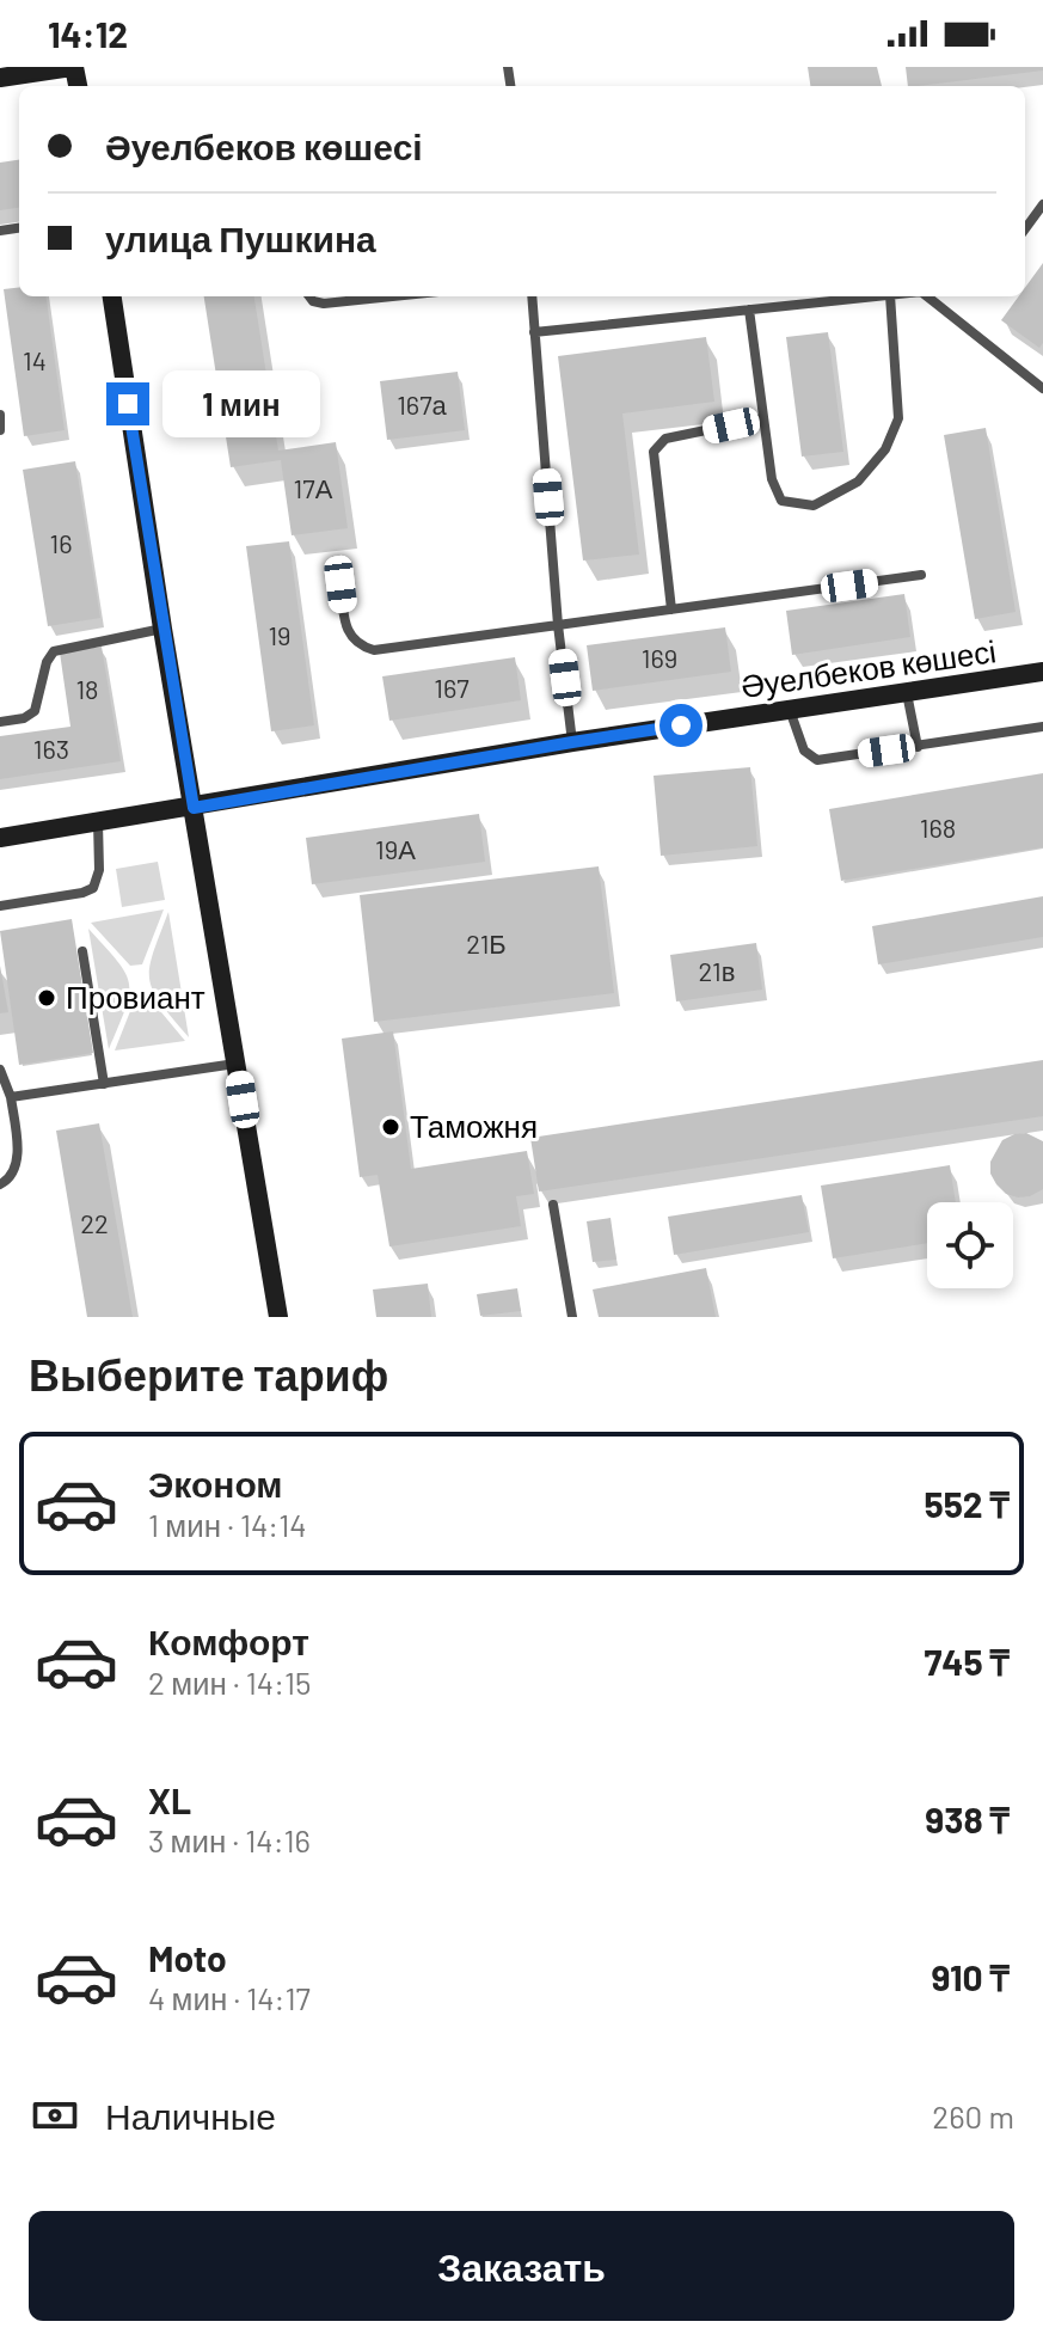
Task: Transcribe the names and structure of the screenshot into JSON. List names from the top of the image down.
{
  "streets": {
    "street": ["Әуелбеков көшесі"]
  },
  "places": ["Провиант", "Таможня"],
  "house_numbers": [
    "14",
    "167а",
    "17А",
    "16",
    "19",
    "169",
    "167",
    "18",
    "163",
    "168",
    "19А",
    "21Б",
    "21в",
    "22"
  ],
  "page": {
    "status": "14:12",
    "banner": ["Әуелбеков көшесі", "улица Пушкина"],
    "bubble": "1 мин",
    "heading": "Выберите тариф",
    "list": [
      {
        "name": "Эконом",
        "note": "1 мин · 14:14",
        "value": "552 ₸"
      },
      {
        "name": "Комфорт",
        "note": "2 мин · 14:15",
        "value": "745 ₸"
      },
      {
        "name": "XL",
        "note": "3 мин · 14:16",
        "value": "938 ₸"
      },
      {
        "name": "Moto",
        "note": "4 мин · 14:17",
        "value": "910 ₸"
      }
    ],
    "pay": ["Наличные", "260 m"],
    "buttons": "Заказать"
  }
}
